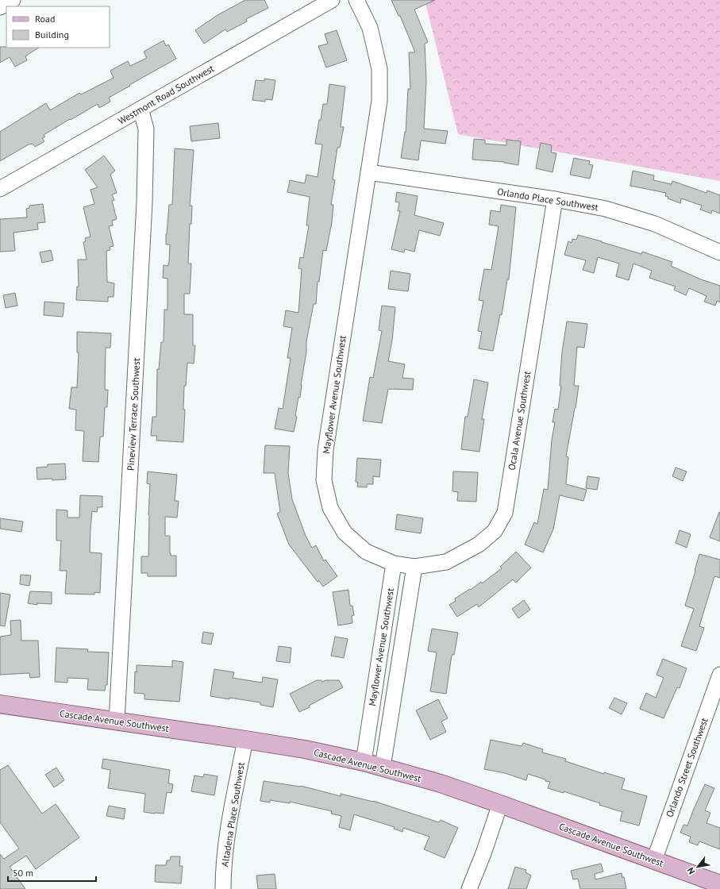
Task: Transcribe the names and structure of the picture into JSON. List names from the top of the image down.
{
  "streets": {
    "main road": ["Cascade Avenue Southwest"],
    "street": [
      "Westmont Road Southwest",
      "Orlando Place Southwest",
      "Mayflower Avenue Southwest",
      "Pineview Terrace Southwest",
      "Ocala Avenue Southwest",
      "Orlando Street Southwest",
      "Altadena Place Southwest"
    ]
  },
  "crossings": [
    ["Westmont Road Southwest", "Pineview Terrace Southwest"],
    ["Orlando Place Southwest", "Mayflower Avenue Southwest"],
    ["Orlando Place Southwest", "Ocala Avenue Southwest"],
    ["Mayflower Avenue Southwest", "Ocala Avenue Southwest"],
    ["Mayflower Avenue Southwest", "Cascade Avenue Southwest"],
    ["Pineview Terrace Southwest", "Cascade Avenue Southwest"],
    ["Cascade Avenue Southwest", "Orlando Street Southwest"],
    ["Cascade Avenue Southwest", "Altadena Place Southwest"]
  ],
  "legend": ["Road", "Building"],
  "scale_bar": "50 m",
  "north": "bottom left"
}
